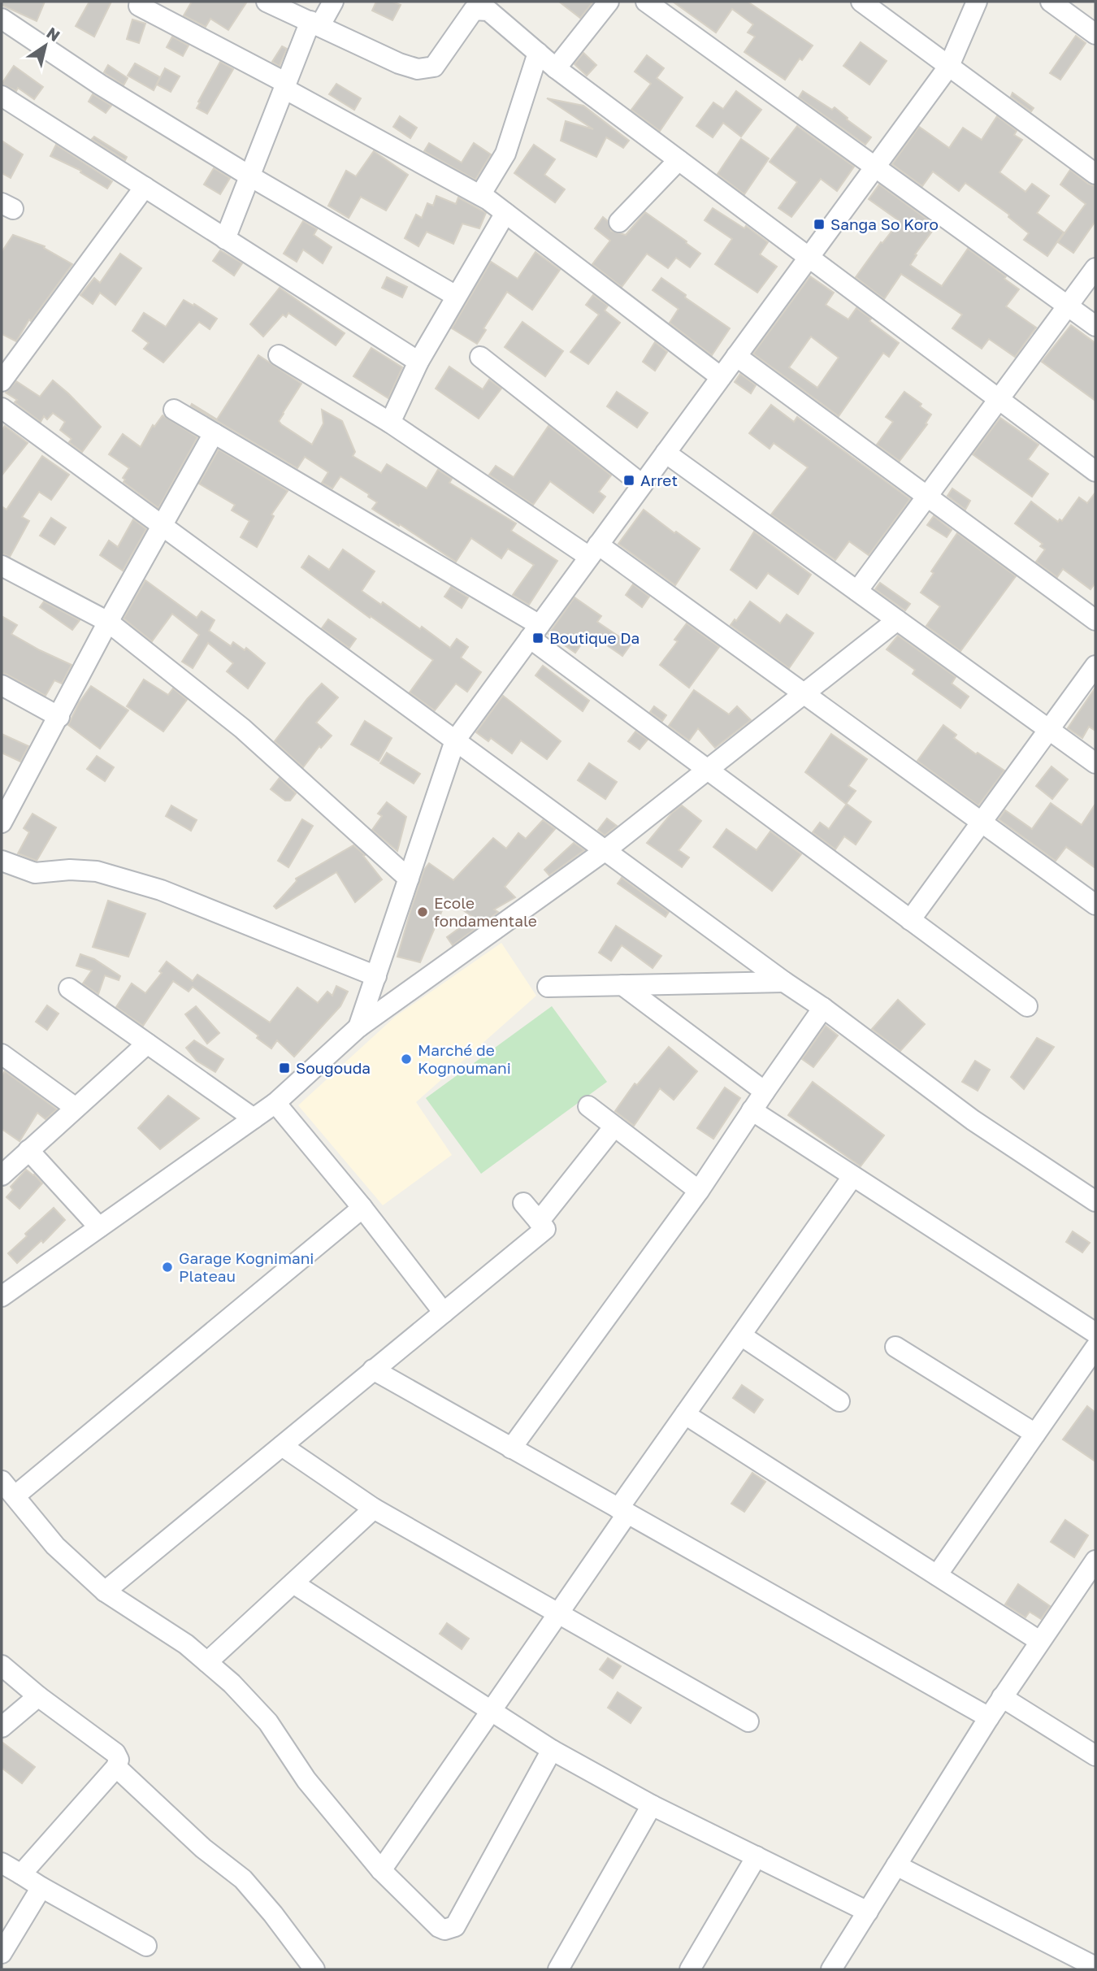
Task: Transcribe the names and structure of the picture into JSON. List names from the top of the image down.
{
  "places": {
    "transit": [
      "Sanga So Koro",
      "Arret",
      "Boutique Da",
      "Sougouda"
    ],
    "other": ["Ecole fondamentale", "Marché de Kognoumani", "Garage Kognimani Plateau"]
  },
  "north": "top right"
}
